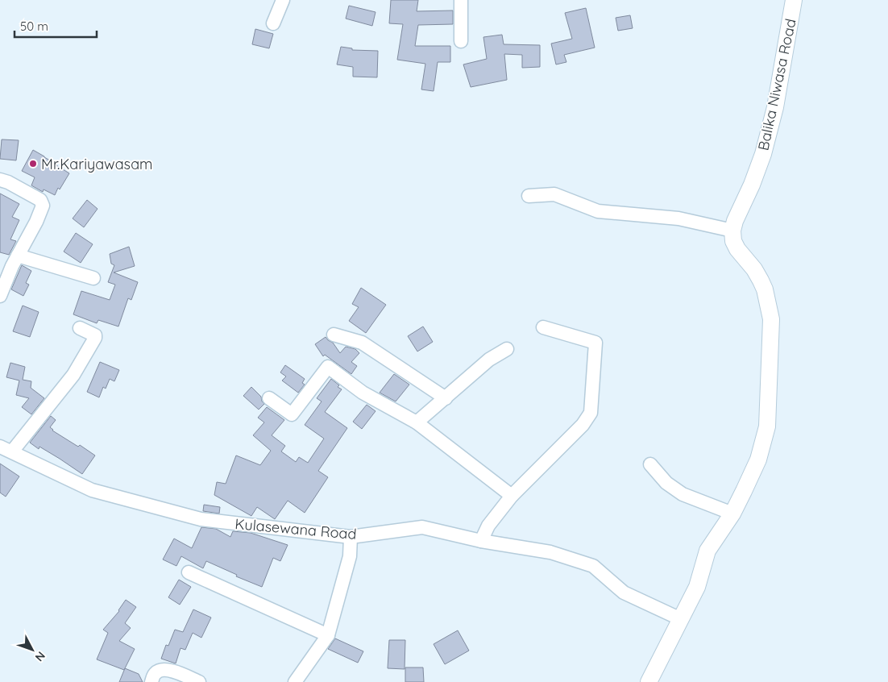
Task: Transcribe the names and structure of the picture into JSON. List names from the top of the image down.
{
  "streets": {
    "street": ["Balika Niwasa Road", "Kulasewana Road"]
  },
  "places": ["Mr.Kariyawasam"],
  "scale_bar": "50 m",
  "north": "bottom right"
}
